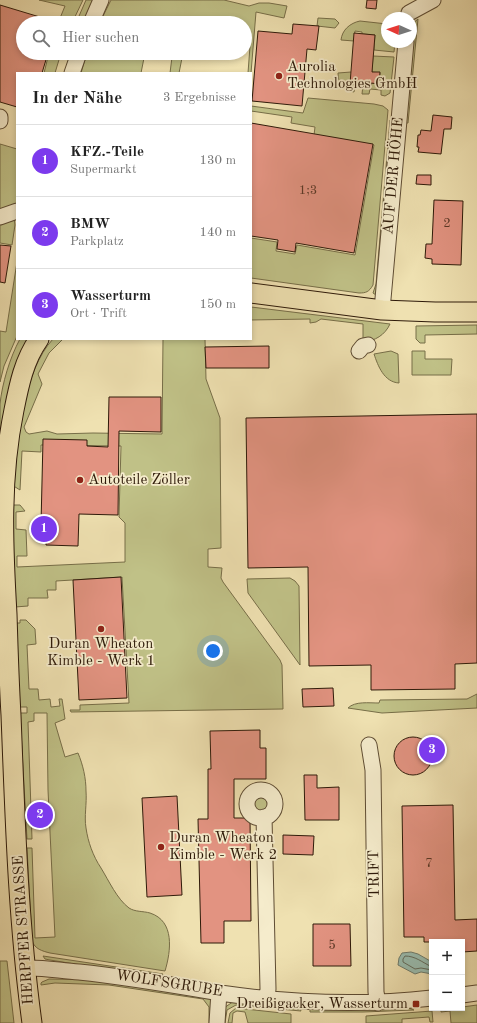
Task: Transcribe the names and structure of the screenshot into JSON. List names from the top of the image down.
{
  "streets": {
    "main road": ["HERPFER STRASSE"],
    "street": ["AUF DER HÖHE", "TRIFT", "WOLFSGRUBE"]
  },
  "crossings": [
    ["TRIFT", "WOLFSGRUBE"],
    ["HERPFER STRASSE", "WOLFSGRUBE"]
  ],
  "places": {
    "other": [
      "Aurolia Technologies GmbH",
      "Autoteile Zöller",
      "Duran Wheaton Kimble - Werk 1",
      "Duran Wheaton Kimble - Werk 2"
    ],
    "transit": ["Dreißigacker, Wasserturm"]
  },
  "house_numbers": [
    "1;3",
    "2",
    "7",
    "5"
  ],
  "north": "left",
  "page": {
    "search": "Hier suchen",
    "heading": ["In der Nähe", "3 Ergebnisse"],
    "list": [
      {
        "mark": "1",
        "name": "KFZ.-Teile",
        "note": "Supermarkt",
        "value": "130 m"
      },
      {
        "mark": "2",
        "name": "BMW",
        "note": "Parkplatz",
        "value": "140 m"
      },
      {
        "mark": "3",
        "name": "Wasserturm",
        "note": "Ort · Trift",
        "value": "150 m"
      }
    ],
    "pins": ["1", "3", "2"],
    "map_buttons": ["+", "−"]
  }
}
